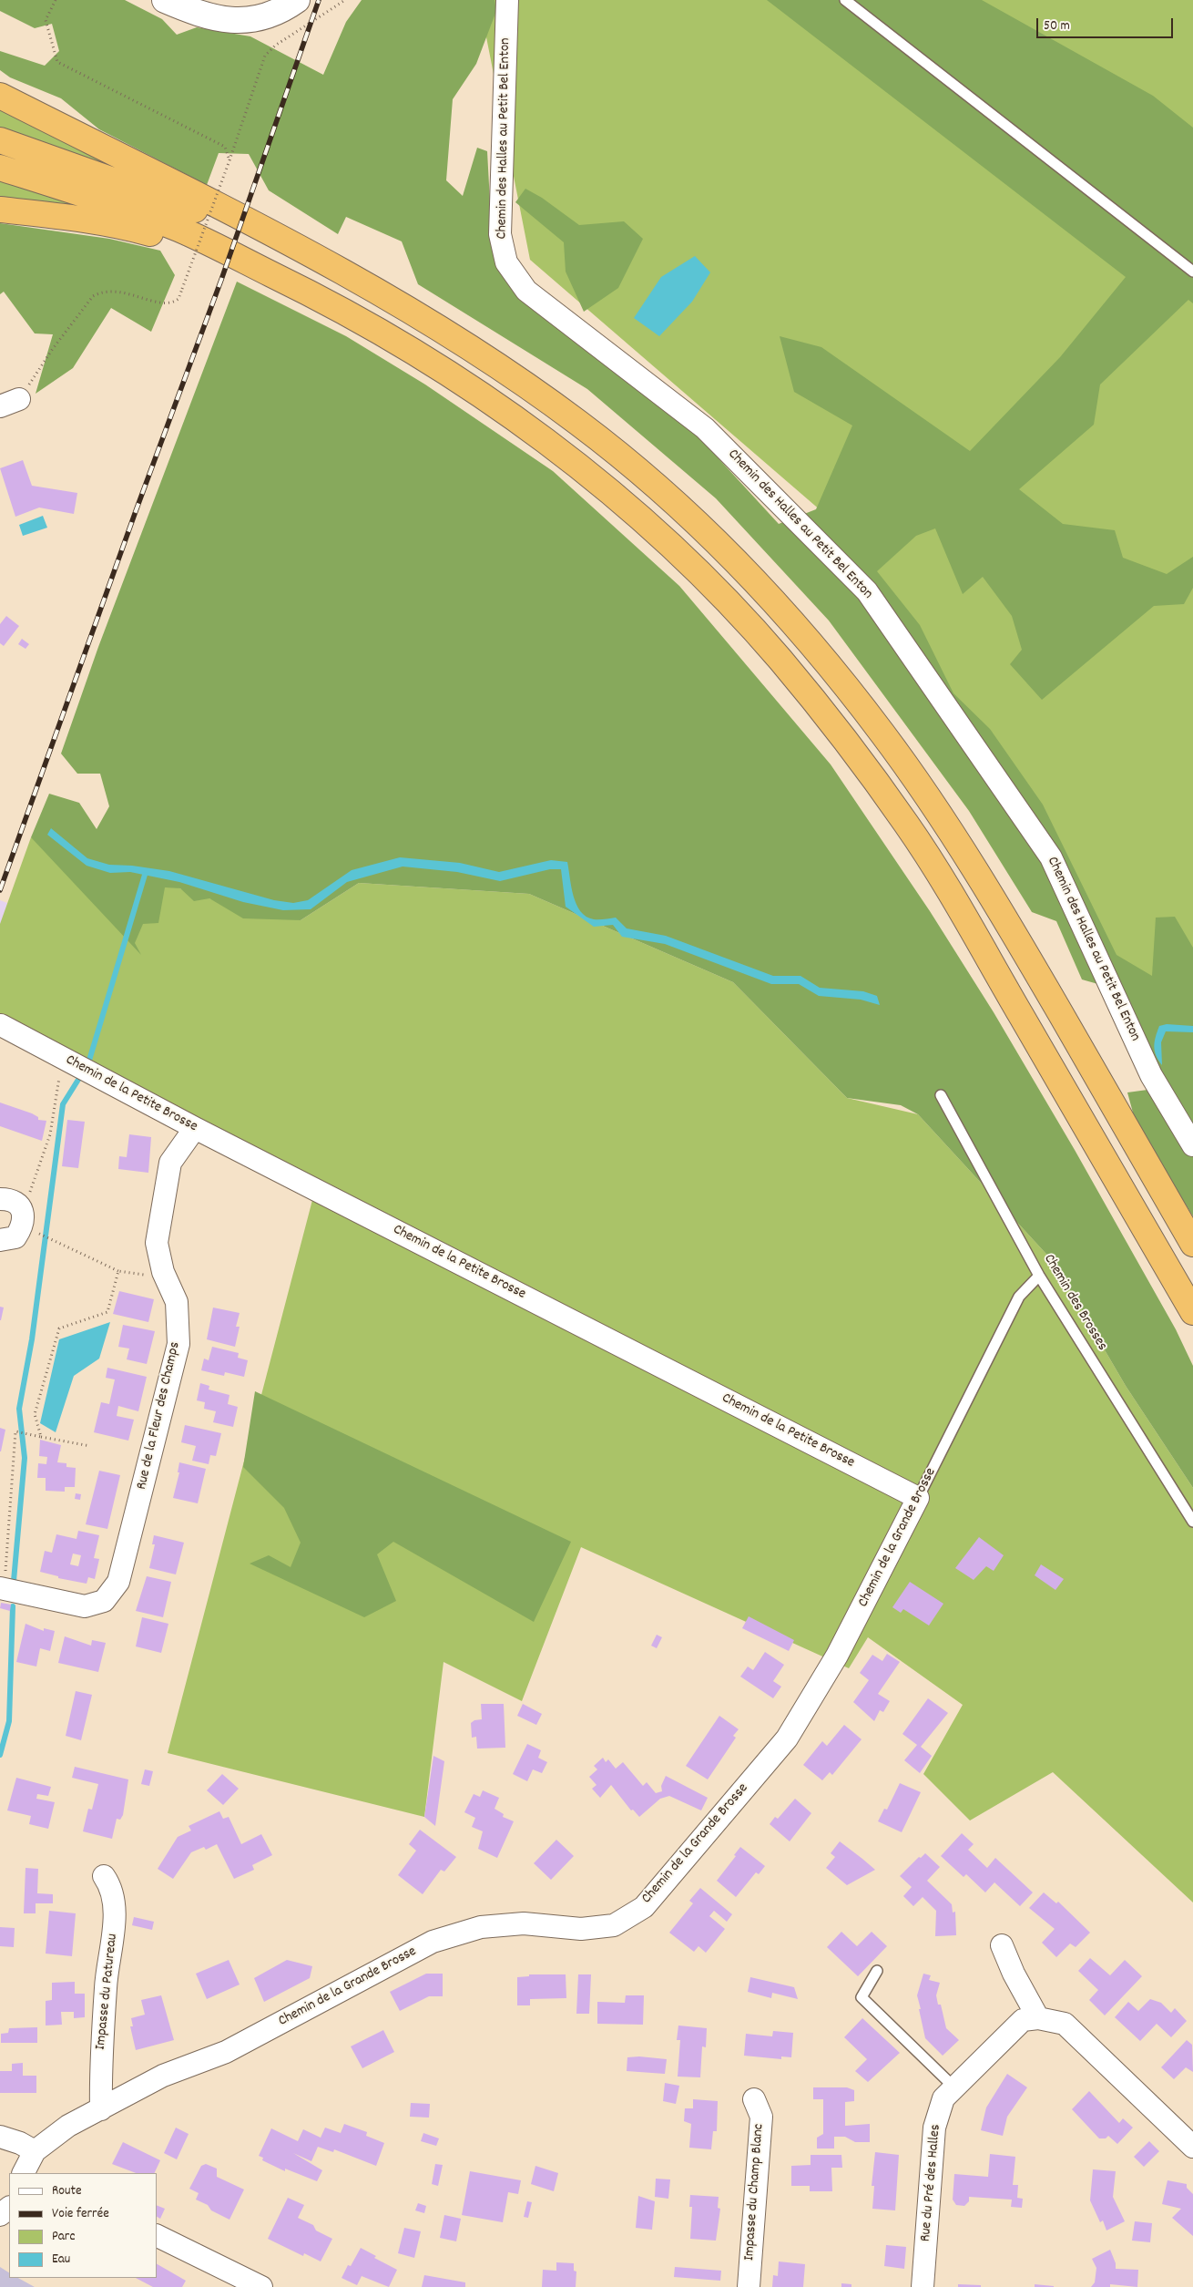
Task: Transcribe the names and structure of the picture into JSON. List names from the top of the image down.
{
  "streets": {
    "street": [
      "Chemin des Halles au Petit Bel Enton",
      "Chemin de la Petite Brosse",
      "Rue de la Fleur des Champs",
      "Chemin de la Grande Brosse",
      "Impasse du Patureau",
      "Rue du Pré des Halles",
      "Impasse du Champ Blanc"
    ],
    "lane": ["Chemin des Brosses"]
  },
  "crossings": [
    ["Chemin de la Petite Brosse", "Rue de la Fleur des Champs"],
    ["Chemin de la Petite Brosse", "Chemin de la Grande Brosse"],
    ["Chemin des Brosses", "Chemin de la Grande Brosse"],
    ["Chemin de la Grande Brosse", "Impasse du Patureau"]
  ],
  "legend": [
    "Route",
    "Voie ferrée",
    "Parc",
    "Eau"
  ],
  "scale_bar": "50 m"
}
